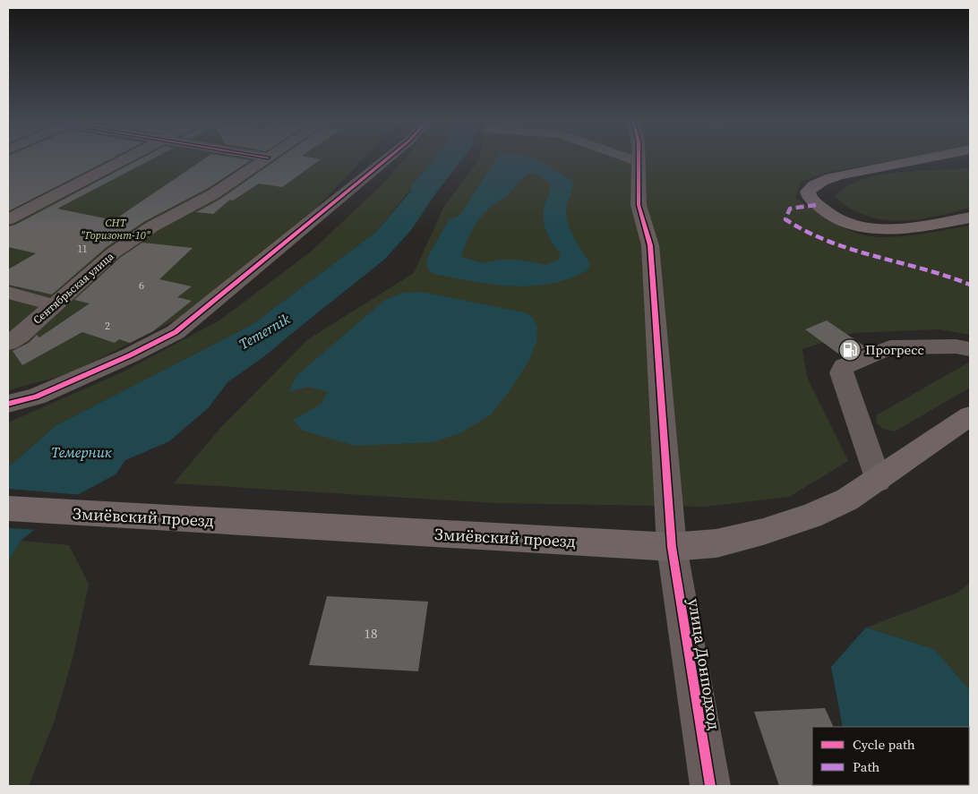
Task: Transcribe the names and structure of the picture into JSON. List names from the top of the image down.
{
  "streets": {
    "main road": ["Змиёвский проезд"],
    "street": ["Сентябрьская улица", "улица Донподход"]
  },
  "crossings": [
    ["Змиёвский проезд", "улица Донподход"]
  ],
  "water": ["Temernik", "Темерник"],
  "parks": ["СНТ \"Горизонт-10\""],
  "places": {
    "fuel station": ["Прогресс"]
  },
  "house_numbers": [
    "11",
    "6",
    "2",
    "18"
  ],
  "legend": ["Cycle path", "Path"]
}
